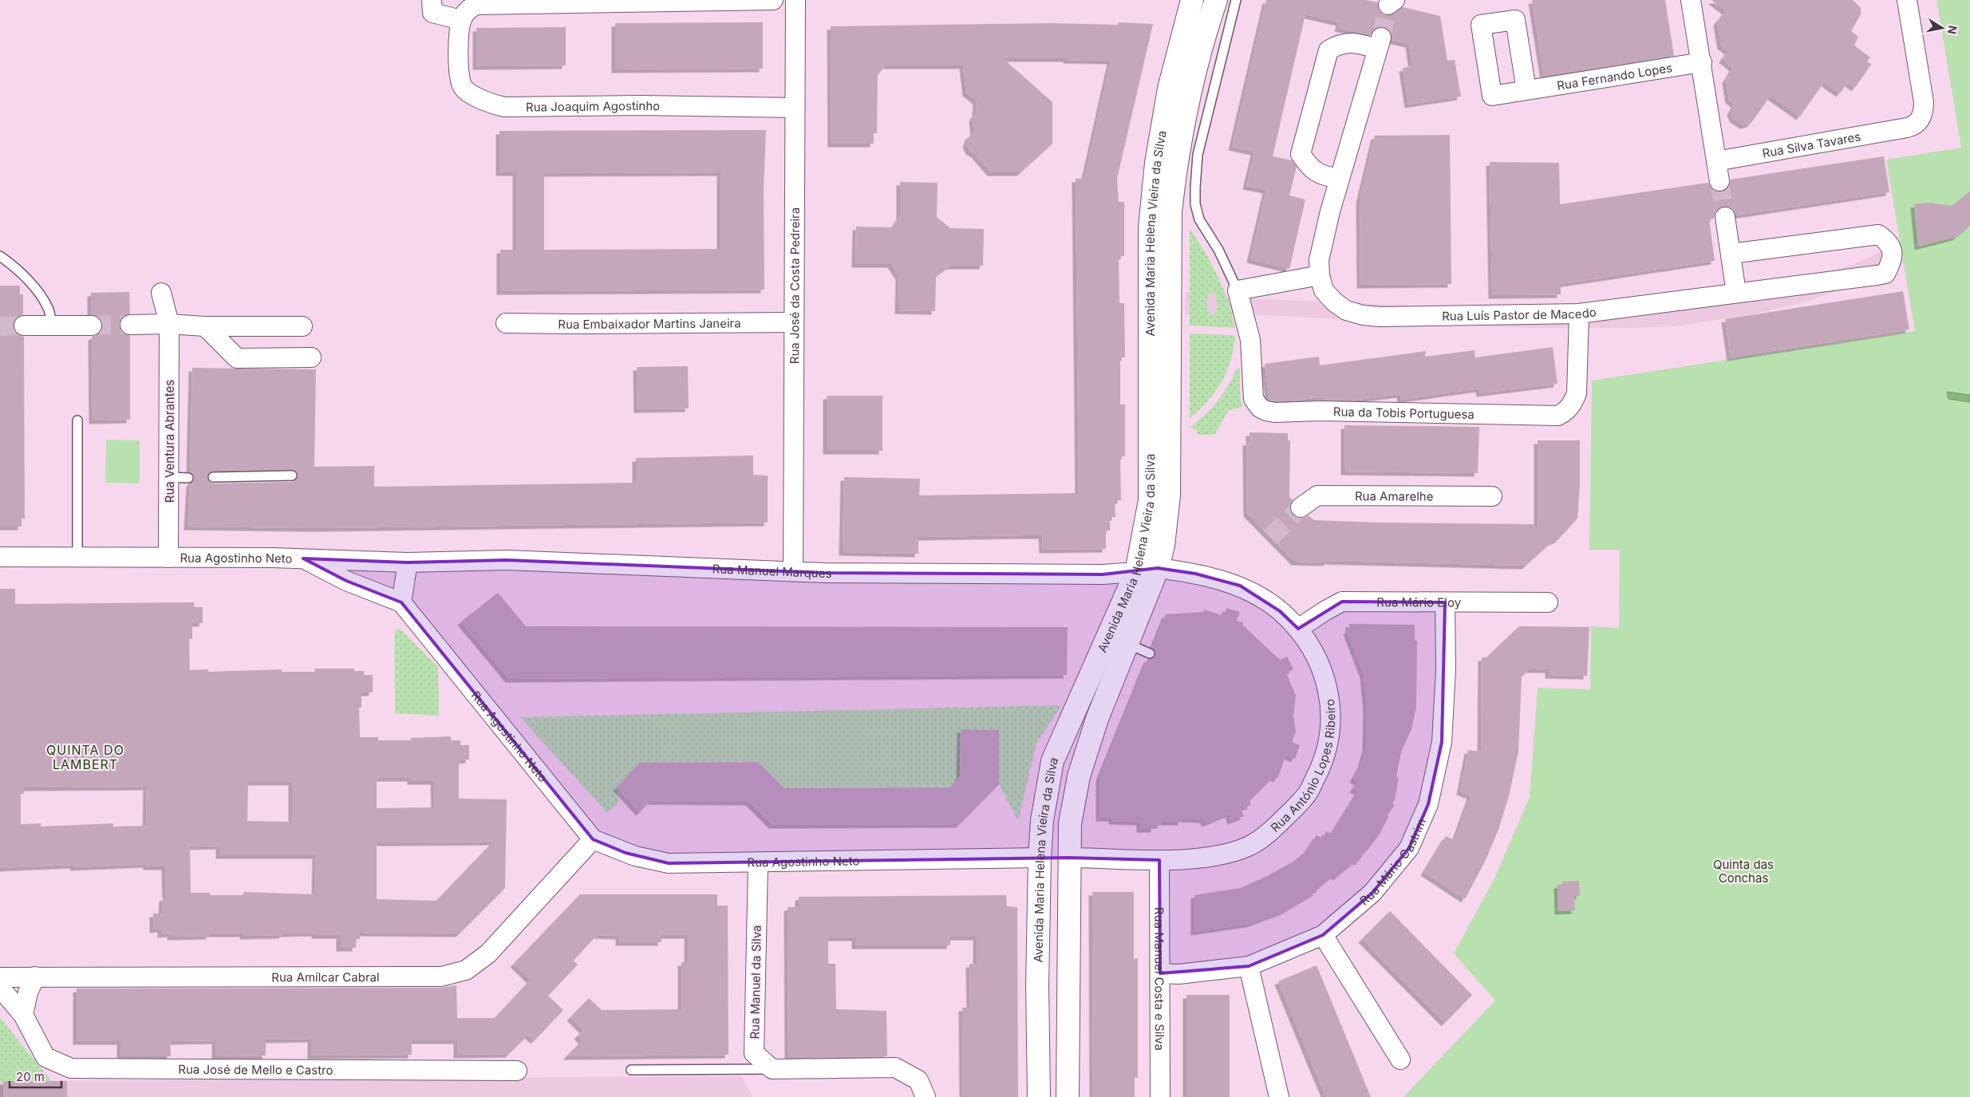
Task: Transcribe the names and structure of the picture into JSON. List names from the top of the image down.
{
  "streets": {
    "street": [
      "Rua Fernando Lopes",
      "Rua Joaquim Agostinho",
      "Rua Silva Tavares",
      "Avenida Maria Helena Vieira da Silva",
      "Rua José da Costa Pedreira",
      "Rua Luís Pastor de Macedo",
      "Rua Embaixador Martins Janeira",
      "Rua da Tobis Portuguesa",
      "Rua Ventura Abrantes",
      "Rua Amarelhe",
      "Rua Agostinho Neto",
      "Rua Manuel Marques",
      "Rua Mário Eloy",
      "Rua António Lopes Ribeiro",
      "Rua Mário Castrim",
      "Rua Amílcar Cabral",
      "Rua Manuel Costa e Silva",
      "Rua Manuel da Silva",
      "Rua José de Mello e Castro"
    ]
  },
  "crossings": [
    ["Rua Joaquim Agostinho", "Rua José da Costa Pedreira"],
    ["Avenida Maria Helena Vieira da Silva", "Rua Agostinho Neto"],
    ["Avenida Maria Helena Vieira da Silva", "Rua Manuel Marques"],
    ["Avenida Maria Helena Vieira da Silva", "Rua António Lopes Ribeiro"],
    ["Rua José da Costa Pedreira", "Rua Embaixador Martins Janeira"],
    ["Rua José da Costa Pedreira", "Rua Manuel Marques"],
    ["Rua Luís Pastor de Macedo", "Rua da Tobis Portuguesa"],
    ["Rua Ventura Abrantes", "Rua Agostinho Neto"],
    ["Rua Agostinho Neto", "Rua Manuel Marques"],
    ["Rua Agostinho Neto", "Rua Amílcar Cabral"],
    ["Rua Agostinho Neto", "Rua Manuel da Silva"],
    ["Rua Mário Eloy", "Rua António Lopes Ribeiro"],
    ["Rua Mário Eloy", "Rua Mário Castrim"],
    ["Rua António Lopes Ribeiro", "Rua Manuel Costa e Silva"],
    ["Rua Mário Castrim", "Rua Manuel Costa e Silva"]
  ],
  "districts": ["QUINTA DO LAMBERT"],
  "parks": ["Quinta das Conchas"],
  "scale_bar": "20 m",
  "north": "right"
}
